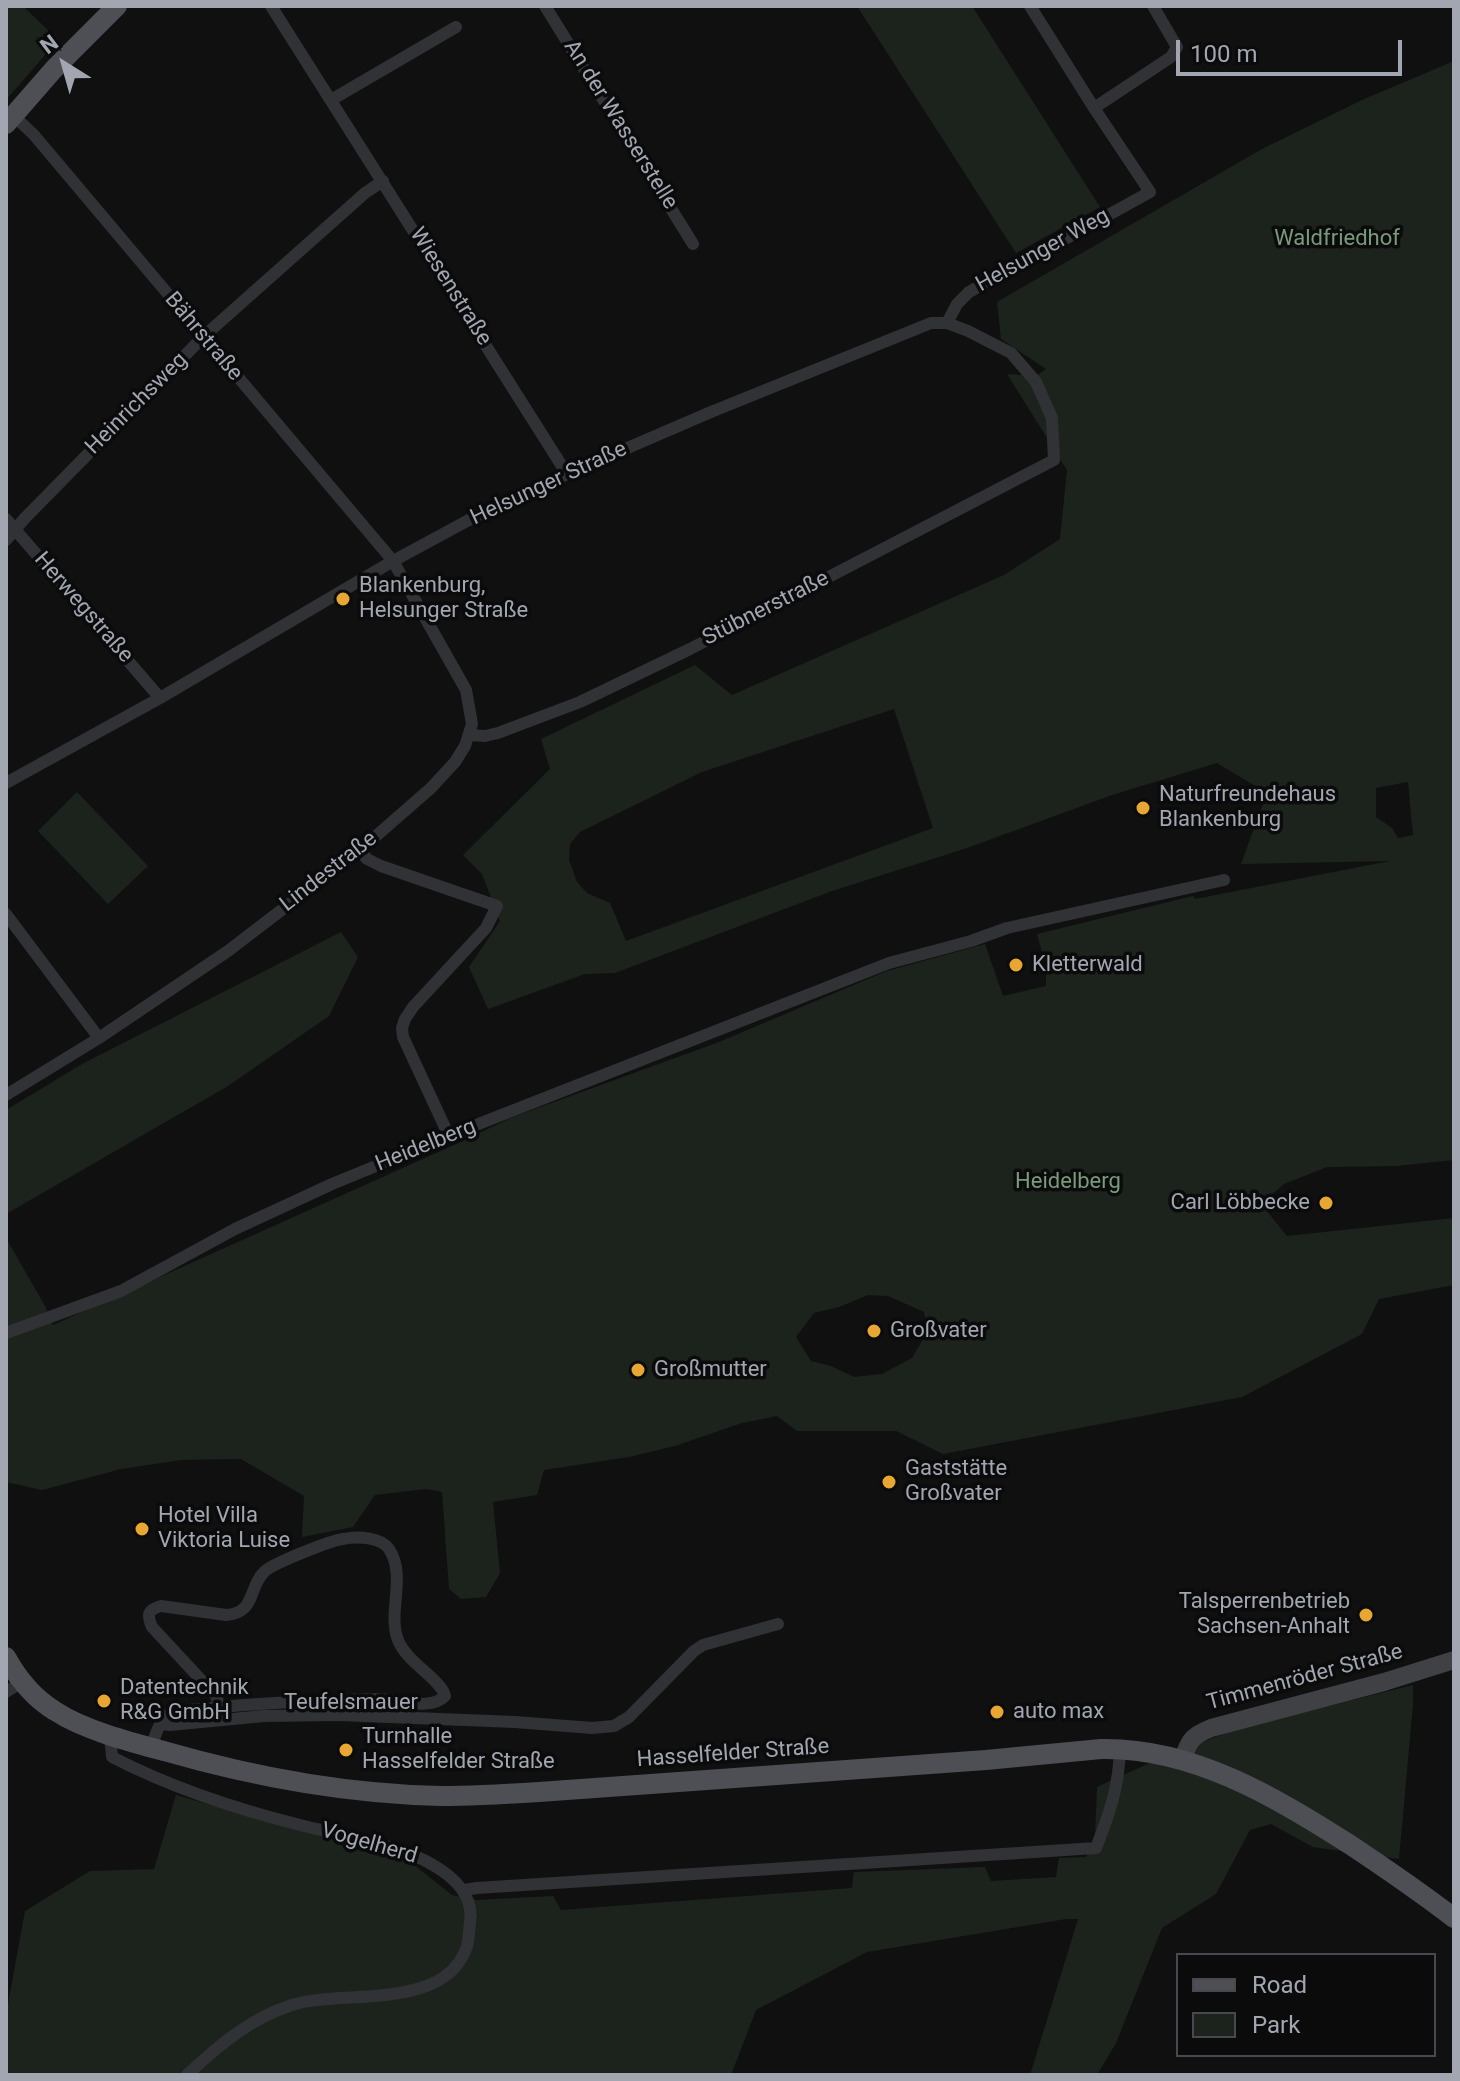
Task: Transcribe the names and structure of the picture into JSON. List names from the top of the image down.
{
  "streets": {
    "main road": ["Timmenröder Straße", "Hasselfelder Straße"],
    "street": [
      "An der Wasserstelle",
      "Helsunger Weg",
      "Wiesenstraße",
      "Bährstraße",
      "Heinrichsweg",
      "Helsunger Straße",
      "Herwegstraße",
      "Stübnerstraße",
      "Lindestraße",
      "Heidelberg",
      "Teufelsmauer",
      "Vogelherd"
    ]
  },
  "crossings": [
    ["Helsunger Weg", "Helsunger Straße"],
    ["Helsunger Weg", "Stübnerstraße"],
    ["Wiesenstraße", "Heinrichsweg"],
    ["Wiesenstraße", "Helsunger Straße"],
    ["Bährstraße", "Heinrichsweg"],
    ["Bährstraße", "Helsunger Straße"],
    ["Heinrichsweg", "Herwegstraße"],
    ["Helsunger Straße", "Herwegstraße"],
    ["Helsunger Straße", "Stübnerstraße"],
    ["Stübnerstraße", "Lindestraße"],
    ["Timmenröder Straße", "Hasselfelder Straße"],
    ["Hasselfelder Straße", "Vogelherd"]
  ],
  "parks": ["Waldfriedhof", "Heidelberg"],
  "places": [
    "Blankenburg, Helsunger Straße",
    "Naturfreundehaus Blankenburg",
    "Kletterwald",
    "Carl Löbbecke",
    "Großvater",
    "Großmutter",
    "Gaststätte Großvater",
    "Hotel Villa Viktoria Luise",
    "Talsperrenbetrieb Sachsen-Anhalt",
    "Datentechnik R&G GmbH",
    "auto max",
    "Turnhalle Hasselfelder Straße"
  ],
  "legend": ["Road", "Park"],
  "scale_bar": "100 m",
  "north": "top left"
}
